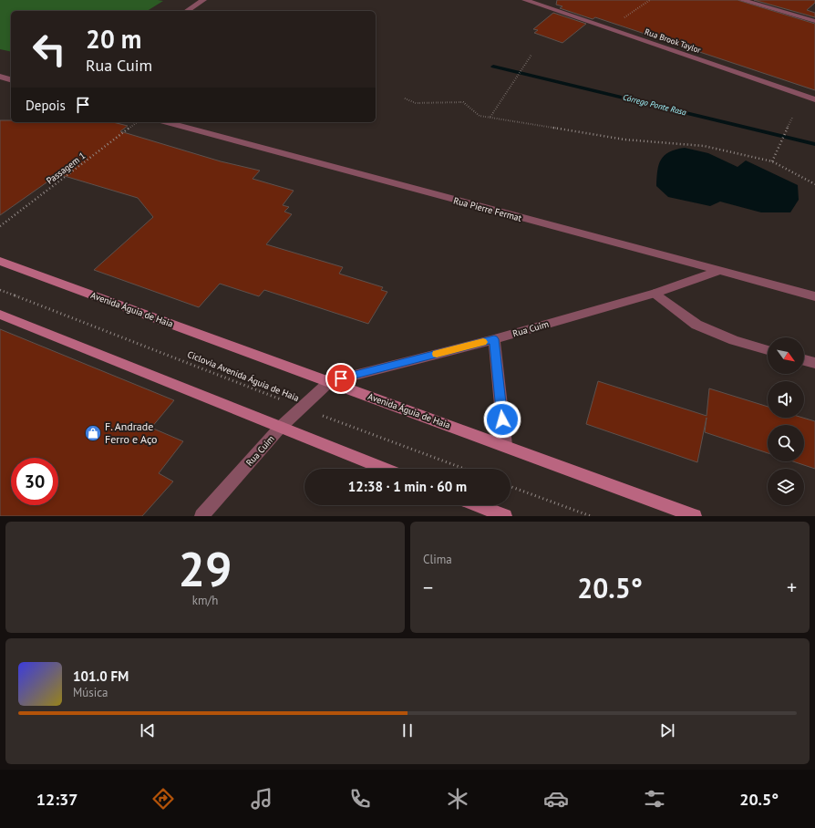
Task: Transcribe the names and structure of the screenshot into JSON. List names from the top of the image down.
{
  "streets": {
    "main road": ["Avenida Águia de Haia"],
    "street": ["Rua Brook Taylor", "Rua Pierre Fermat", "Rua Cuim"],
    "path": ["Passagem 1", "Ciclovia Avenida Águia de Haia"]
  },
  "crossings": [
    ["Rua Pierre Fermat", "Rua Cuim"],
    ["Avenida Águia de Haia", "Rua Cuim"],
    ["Rua Cuim", "Ciclovia Avenida Águia de Haia"]
  ],
  "water": ["Córrego Ponte Rasa"],
  "places": {
    "shop": ["F. Andrade Ferro e Aço"]
  },
  "north": "bottom right",
  "page": {
    "turn": ["20 m", "Rua Cuim"],
    "then": "Depois",
    "limit": "30",
    "trip": "12:38 · 1 min · 60 m",
    "tile": [
      ["29", "km/h"],
      "Clima"
    ],
    "heat": ["−", "20.5°", "+"],
    "song": ["101.0 FM", "Música"],
    "tabs": ["12:37", "20.5°"]
  }
}
